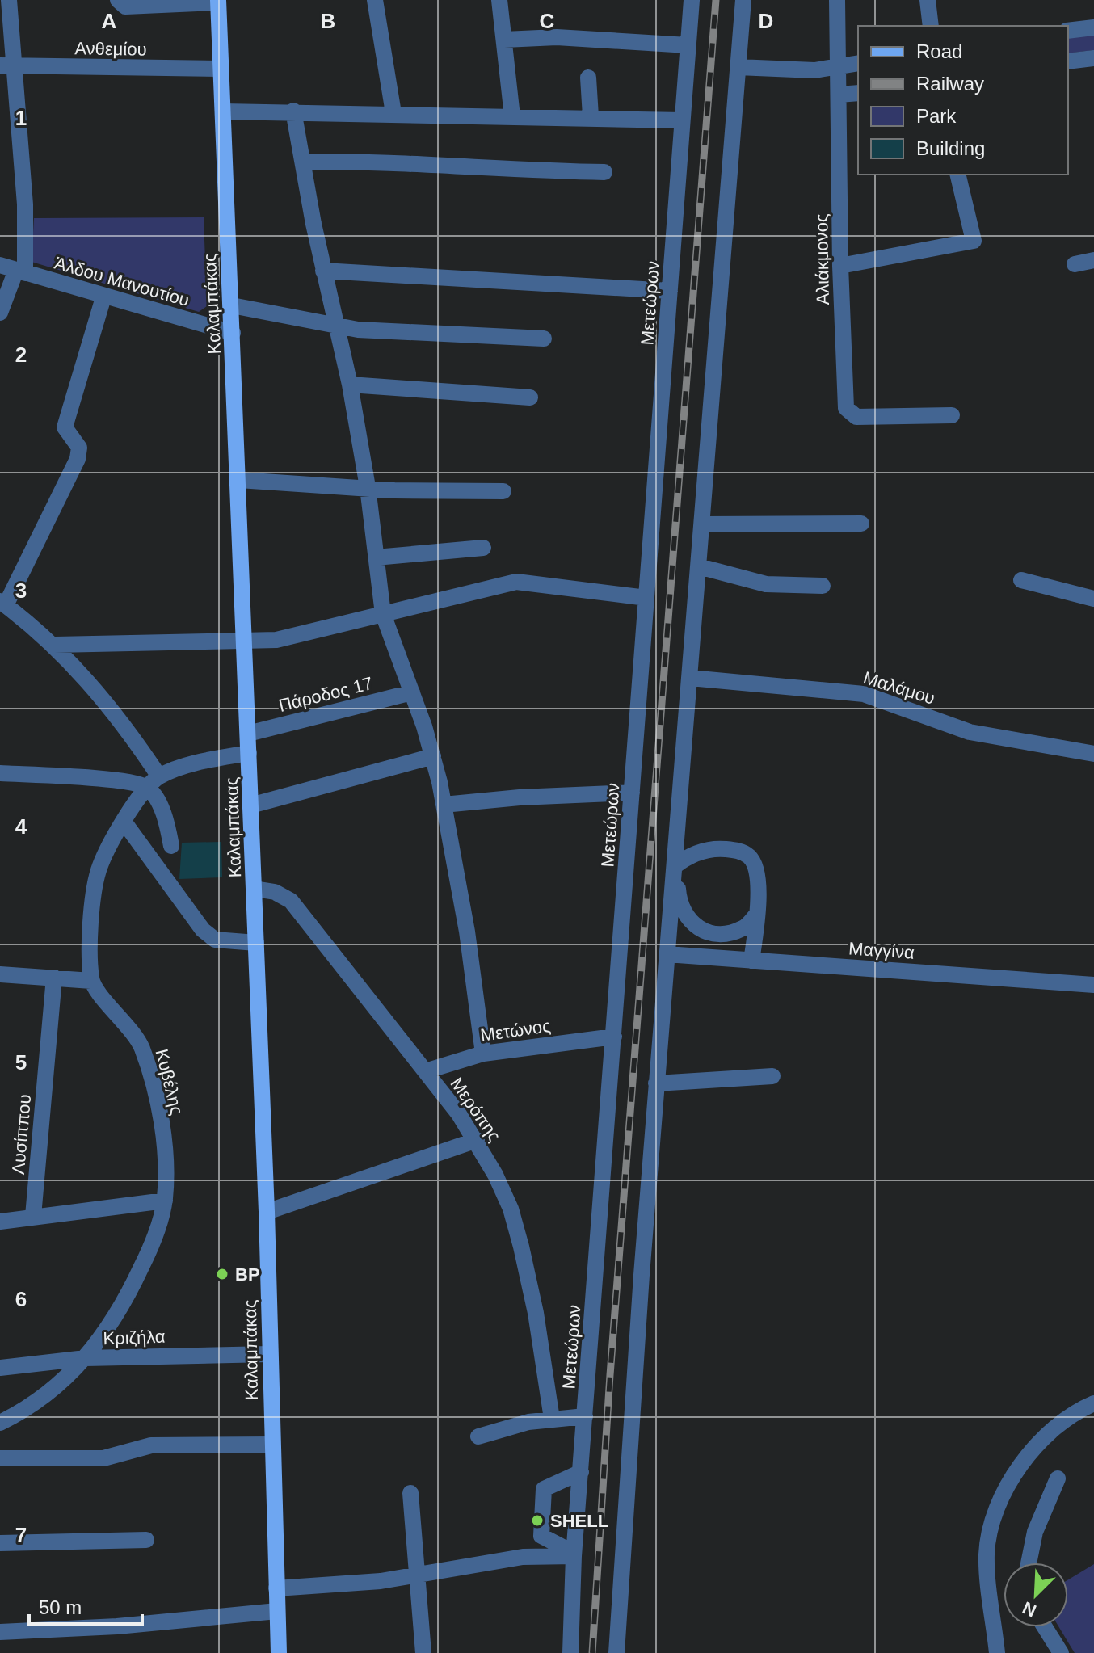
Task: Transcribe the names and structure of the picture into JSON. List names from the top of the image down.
{
  "streets": {
    "main road": ["Καλαμπάκας"],
    "street": [
      "Ανθεμίου",
      "Αλιάκμονος",
      "Άλδου Μανουτίου",
      "Μετεώρων",
      "Μαλάμου",
      "Πάροδος 17",
      "Μαγγίνα",
      "Μετώνος",
      "Κυβέλης",
      "Μερόπης",
      "Λυσίππου",
      "Κριζήλα"
    ]
  },
  "crossings": [
    ["Ανθεμίου", "Καλαμπάκας"],
    ["Άλδου Μανουτίου", "Καλαμπάκας"],
    ["Μετεώρων", "Μετώνος"],
    ["Καλαμπάκας", "Πάροδος 17"],
    ["Καλαμπάκας", "Μερόπης"],
    ["Καλαμπάκας", "Κριζήλα"],
    ["Μετώνος", "Μερόπης"],
    ["Κυβέλης", "Κριζήλα"]
  ],
  "places": ["BP", "SHELL"],
  "legend": [
    "Road",
    "Railway",
    "Park",
    "Building"
  ],
  "scale_bar": "50 m",
  "north": "bottom left",
  "grid": {
    "columns": [
      "A",
      "B",
      "C",
      "D"
    ],
    "rows": [
      "1",
      "2",
      "3",
      "4",
      "5",
      "6",
      "7"
    ]
  }
}
